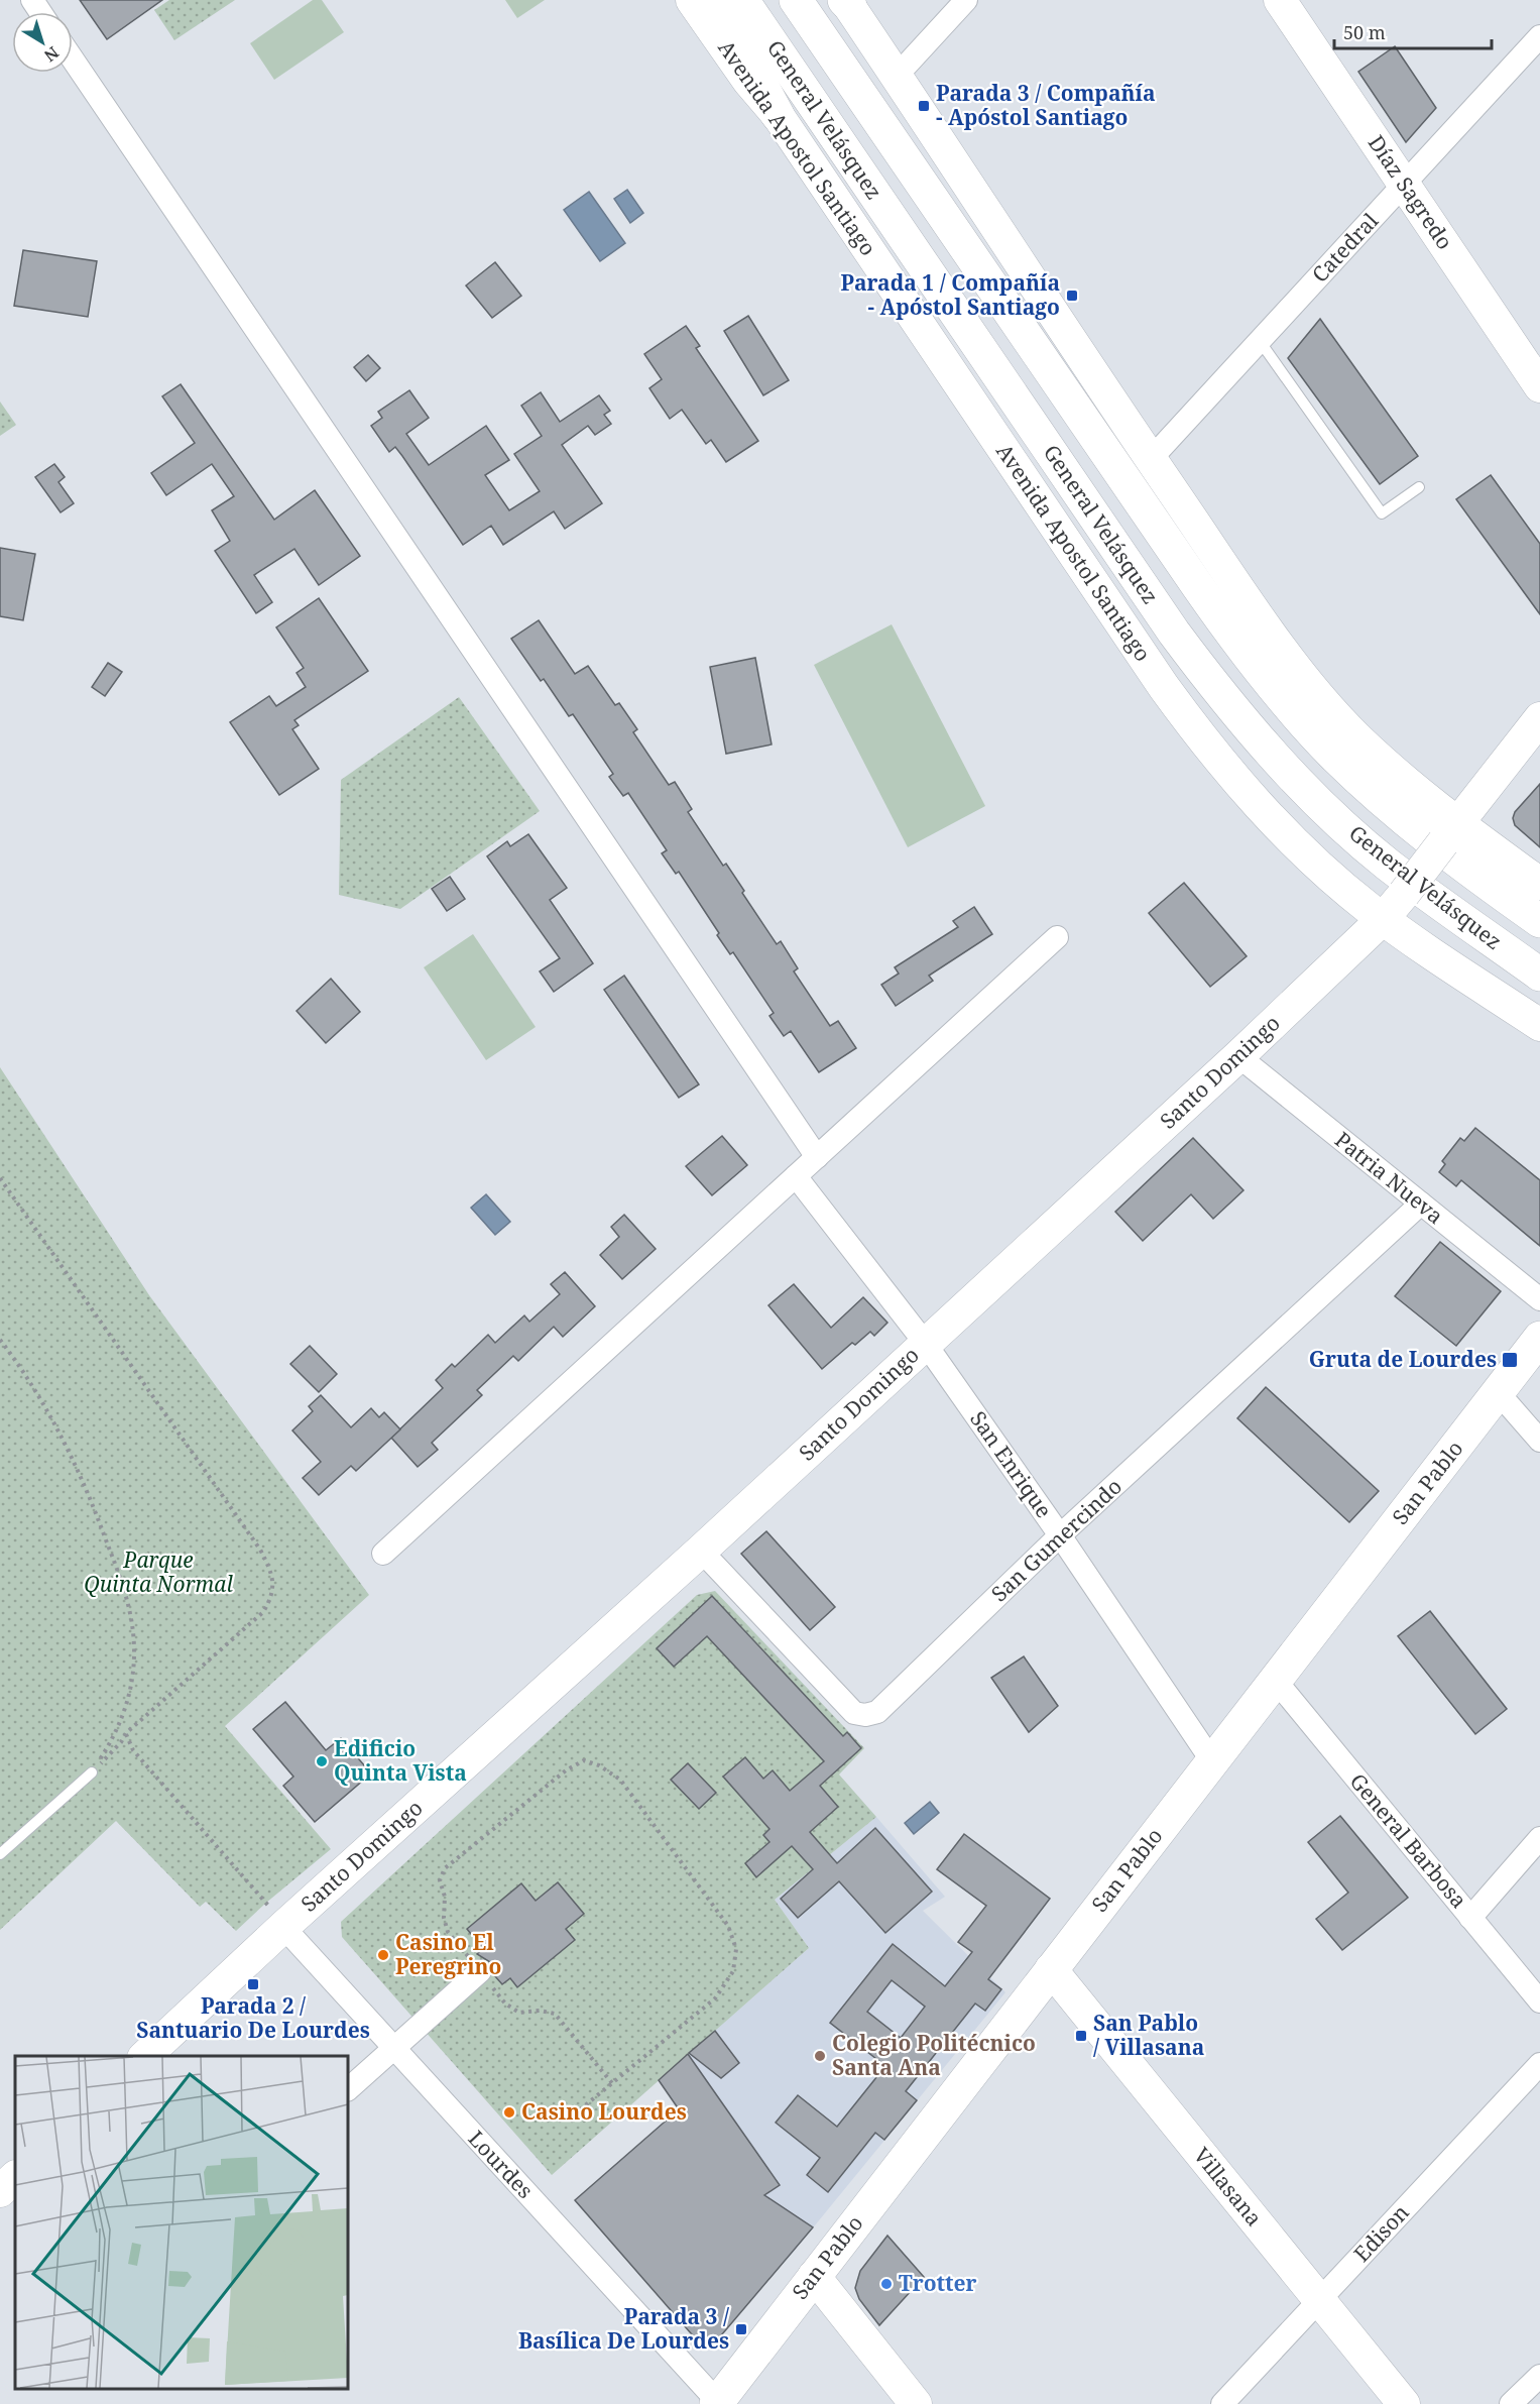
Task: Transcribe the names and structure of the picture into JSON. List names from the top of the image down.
{
  "streets": {
    "main road": ["General Velásquez", "San Pablo"],
    "street": [
      "Avenida Apostol Santiago",
      "Díaz Sagredo",
      "Catedral",
      "Santo Domingo",
      "Patria Nueva",
      "San Enrique",
      "San Gumercindo",
      "General Barbosa",
      "Lourdes",
      "Villasana",
      "Edison"
    ]
  },
  "crossings": [
    ["Avenida Apostol Santiago", "Santo Domingo"],
    ["Díaz Sagredo", "Catedral"],
    ["Santo Domingo", "Patria Nueva"],
    ["Santo Domingo", "San Enrique"],
    ["Santo Domingo", "San Gumercindo"],
    ["Santo Domingo", "Lourdes"],
    ["Patria Nueva", "San Gumercindo"],
    ["San Enrique", "San Pablo"],
    ["San Enrique", "San Gumercindo"],
    ["San Pablo", "General Barbosa"],
    ["San Pablo", "Lourdes"],
    ["San Pablo", "Villasana"],
    ["Villasana", "Edison"]
  ],
  "parks": ["Parque Quinta Normal"],
  "places": {
    "transit": [
      "Parada 3 / Compañía - Apóstol Santiago",
      "Parada 1 / Compañía - Apóstol Santiago",
      "Gruta de Lourdes",
      "Parada 2 / Santuario De Lourdes",
      "San Pablo / Villasana",
      "Parada 3 / Basílica De Lourdes"
    ],
    "other": [
      "Edificio Quinta Vista",
      "Casino El Peregrino",
      "Colegio Politécnico Santa Ana",
      "Casino Lourdes",
      "Trotter"
    ]
  },
  "scale_bar": "50 m",
  "north": "bottom right"
}
